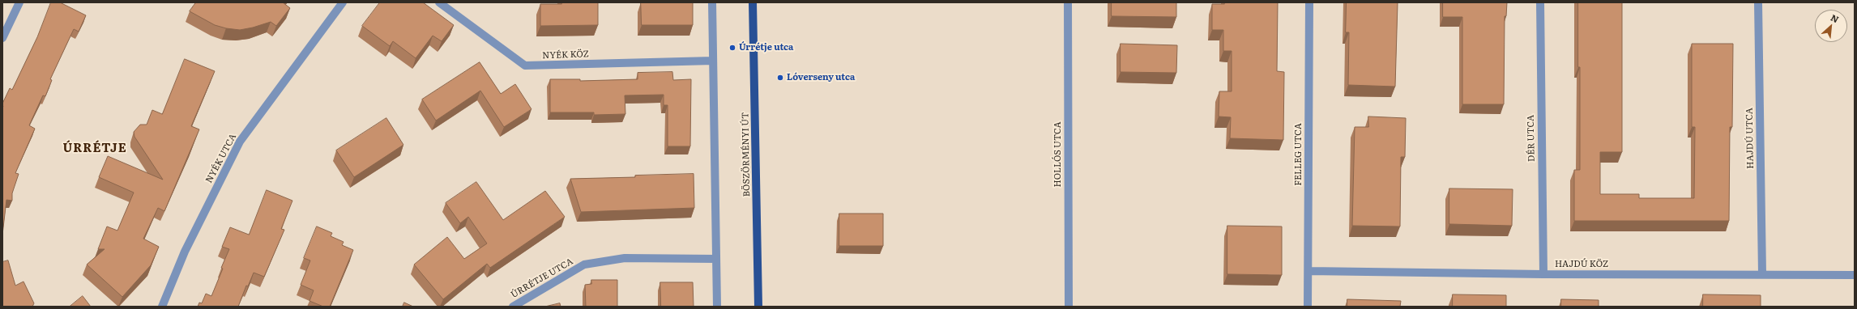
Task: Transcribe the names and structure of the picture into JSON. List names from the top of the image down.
{
  "streets": {
    "main road": ["BÖSZÖRMÉNYI ÚT"],
    "street": [
      "NYÉK KÖZ",
      "DÉR UTCA",
      "HAJDÚ UTCA",
      "HOLLÓS UTCA",
      "FELLEG UTCA",
      "NYÉK UTCA",
      "HAJDÚ KÖZ",
      "ÚRRÉTJE UTCA"
    ]
  },
  "crossings": [
    ["DÉR UTCA", "HAJDÚ KÖZ"],
    ["HAJDÚ UTCA", "HAJDÚ KÖZ"],
    ["FELLEG UTCA", "HAJDÚ KÖZ"]
  ],
  "districts": ["ÚRRÉTJE"],
  "places": ["Úrrétje utca", "Lóverseny utca"],
  "north": "top right"
}
